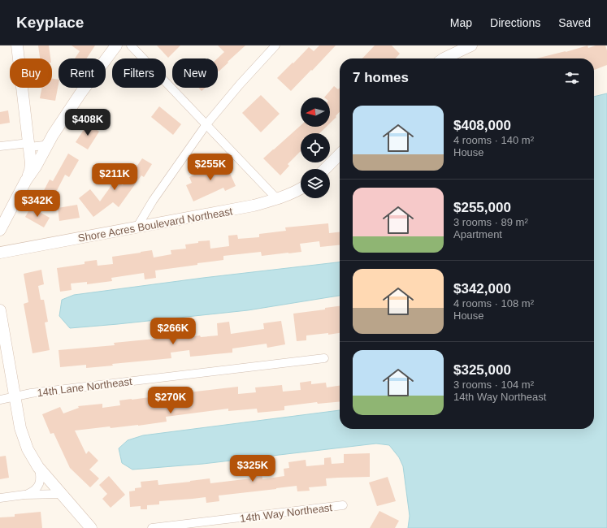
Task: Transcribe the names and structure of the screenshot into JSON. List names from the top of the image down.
{
  "streets": {
    "street": ["Shore Acres Boulevard Northeast", "14th Lane Northeast", "14th Way Northeast"]
  },
  "north": "left",
  "page": {
    "header": "Keyplace",
    "nav": ["Map", "Directions", "Saved"],
    "chip": [
      "Buy",
      "Rent",
      "Filters",
      "New"
    ],
    "heading": "7 homes",
    "list": [
      {
        "name": "$408,000",
        "note": "4 rooms · 140 m² · House"
      },
      {
        "name": "$255,000",
        "note": "3 rooms · 89 m² · Apartment"
      },
      {
        "name": "$342,000",
        "note": "4 rooms · 108 m² · House"
      },
      {
        "name": "$325,000",
        "note": "3 rooms · 104 m² · 14th Way Northeast"
      }
    ],
    "price": [
      "$408K",
      "$255K",
      "$211K",
      "$342K",
      "$266K",
      "$270K",
      "$325K"
    ]
  }
}
